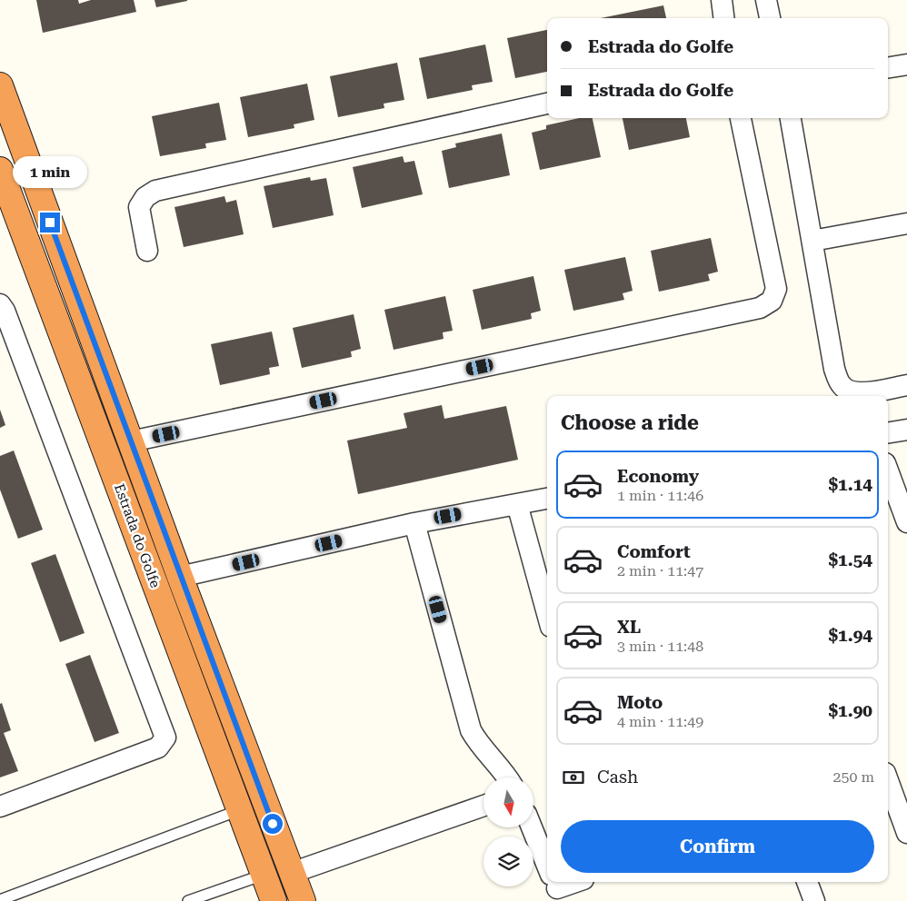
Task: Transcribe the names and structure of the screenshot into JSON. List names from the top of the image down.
{
  "streets": {
    "highway": ["Estrada do Golfe"]
  },
  "north": "bottom",
  "page": {
    "banner": ["Estrada do Golfe", "Estrada do Golfe"],
    "bubble": "1 min",
    "heading": "Choose a ride",
    "list": [
      {
        "name": "Economy",
        "note": "1 min · 11:46",
        "value": "$1.14"
      },
      {
        "name": "Comfort",
        "note": "2 min · 11:47",
        "value": "$1.54"
      },
      {
        "name": "XL",
        "note": "3 min · 11:48",
        "value": "$1.94"
      },
      {
        "name": "Moto",
        "note": "4 min · 11:49",
        "value": "$1.90"
      }
    ],
    "pay": ["Cash", "250 m"],
    "buttons": "Confirm"
  }
}
